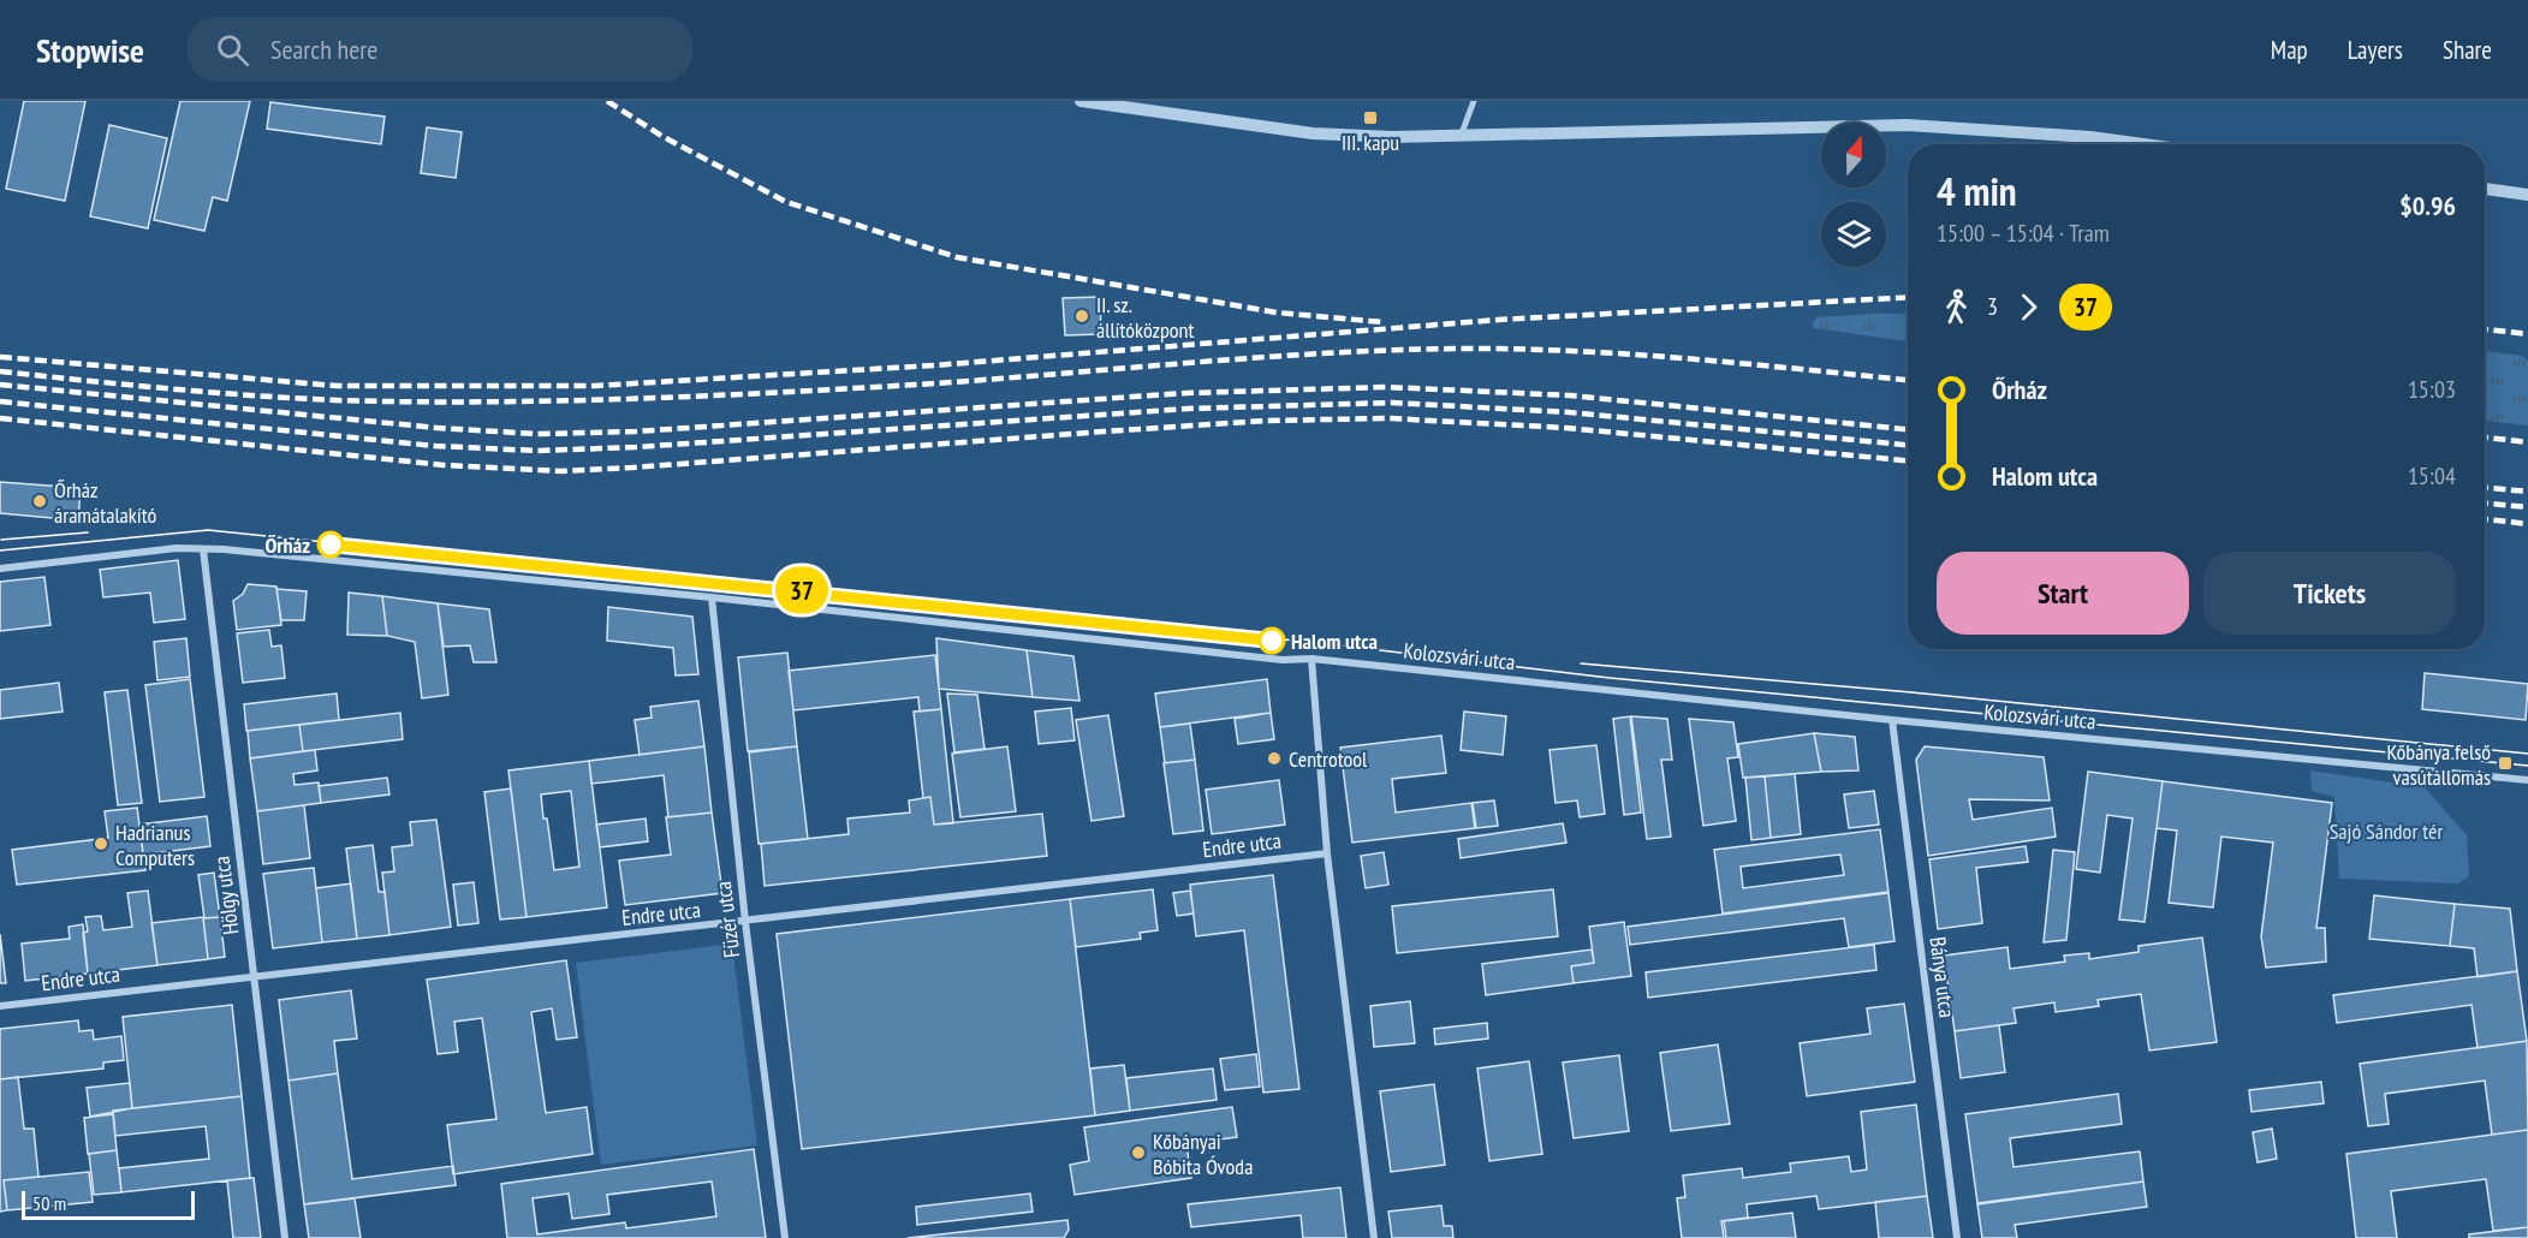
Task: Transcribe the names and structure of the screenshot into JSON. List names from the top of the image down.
{
  "streets": {
    "street": [
      "Kolozsvári utca",
      "Endre utca",
      "Hölgy utca",
      "Füzér utca",
      "Bánya utca"
    ]
  },
  "crossings": [
    ["Kolozsvári utca", "Hölgy utca"],
    ["Kolozsvári utca", "Füzér utca"],
    ["Kolozsvári utca", "Bánya utca"],
    ["Endre utca", "Hölgy utca"],
    ["Endre utca", "Füzér utca"]
  ],
  "parks": ["Sajó Sándor tér"],
  "places": {
    "transit": ["III. kapu", "Kőbánya felső vasútállomás"],
    "other": [
      "II. sz. állítóközpont",
      "Őrház áramátalakító",
      "Őrház",
      "Halom utca",
      "Centrotool",
      "Hadrianus Computers",
      "Kőbányai Bóbita Óvoda"
    ]
  },
  "lines": ["tram line 37"],
  "scale_bar": "50 m",
  "north": "top",
  "page": {
    "header": "Stopwise",
    "search": "Search here",
    "nav": ["Map", "Layers", "Share"],
    "on_map": "37",
    "heading": ["4 min", "15:00 – 15:04 · Tram", "$0.96"],
    "legs": ["3", "37"],
    "list": [
      {
        "name": "Őrház",
        "value": "15:03"
      },
      {
        "name": "Halom utca",
        "value": "15:04"
      }
    ],
    "buttons": ["Start", "Tickets"],
    "scale": "50 m"
  }
}
